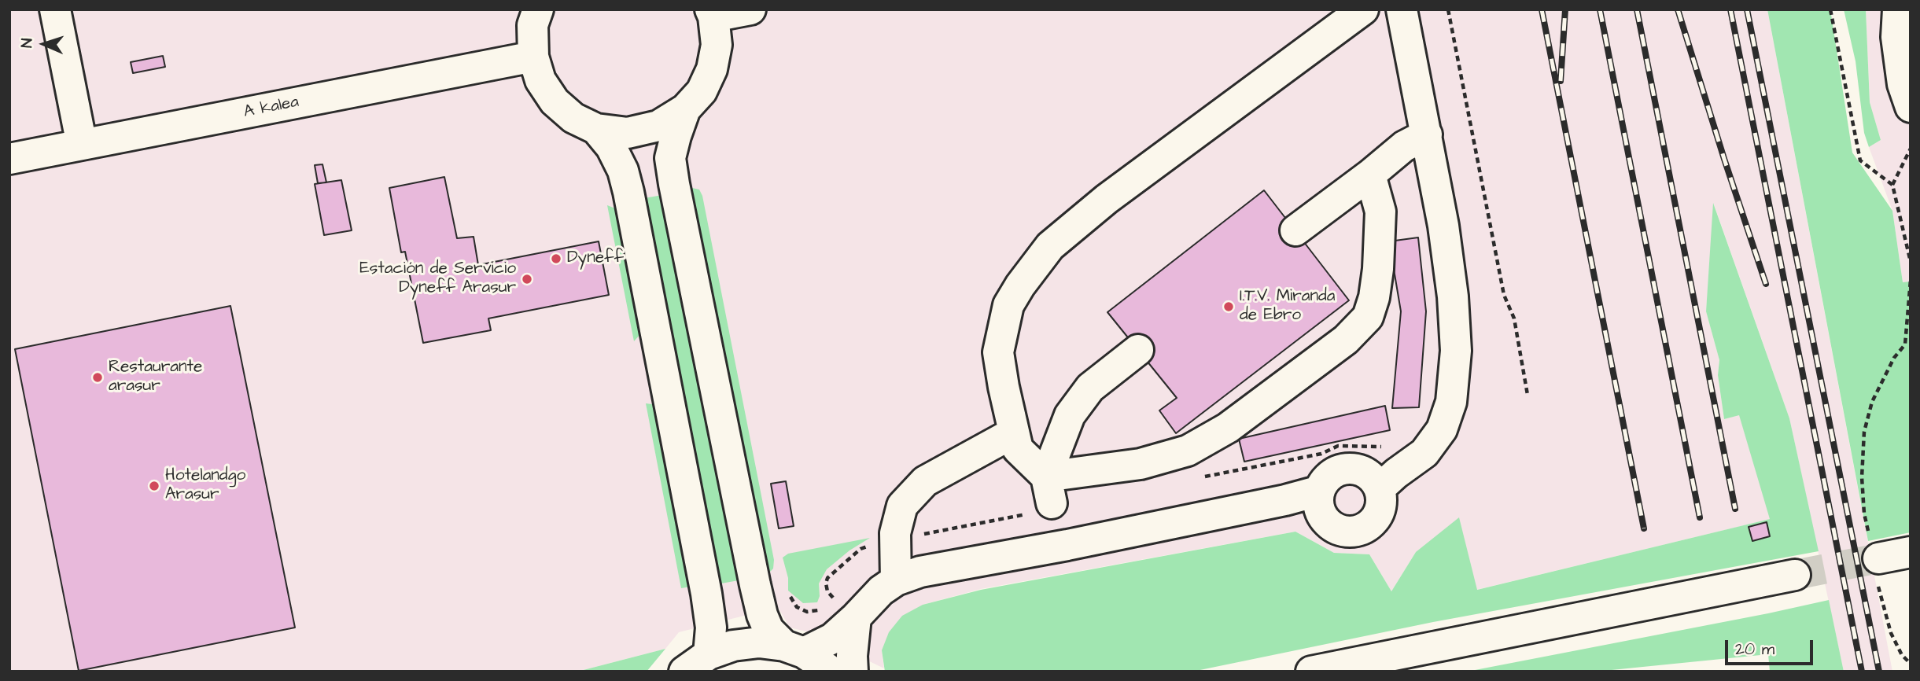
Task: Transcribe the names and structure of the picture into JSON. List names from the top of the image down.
{
  "streets": {
    "street": ["A kalea"]
  },
  "places": [
    "Dyneff",
    "Estación de Servicio Dyneff Arasur",
    "I.T.V. Miranda de Ebro",
    "Restaurante arasur",
    "Hotelandgo Arasur"
  ],
  "scale_bar": "20 m",
  "north": "left"
}
